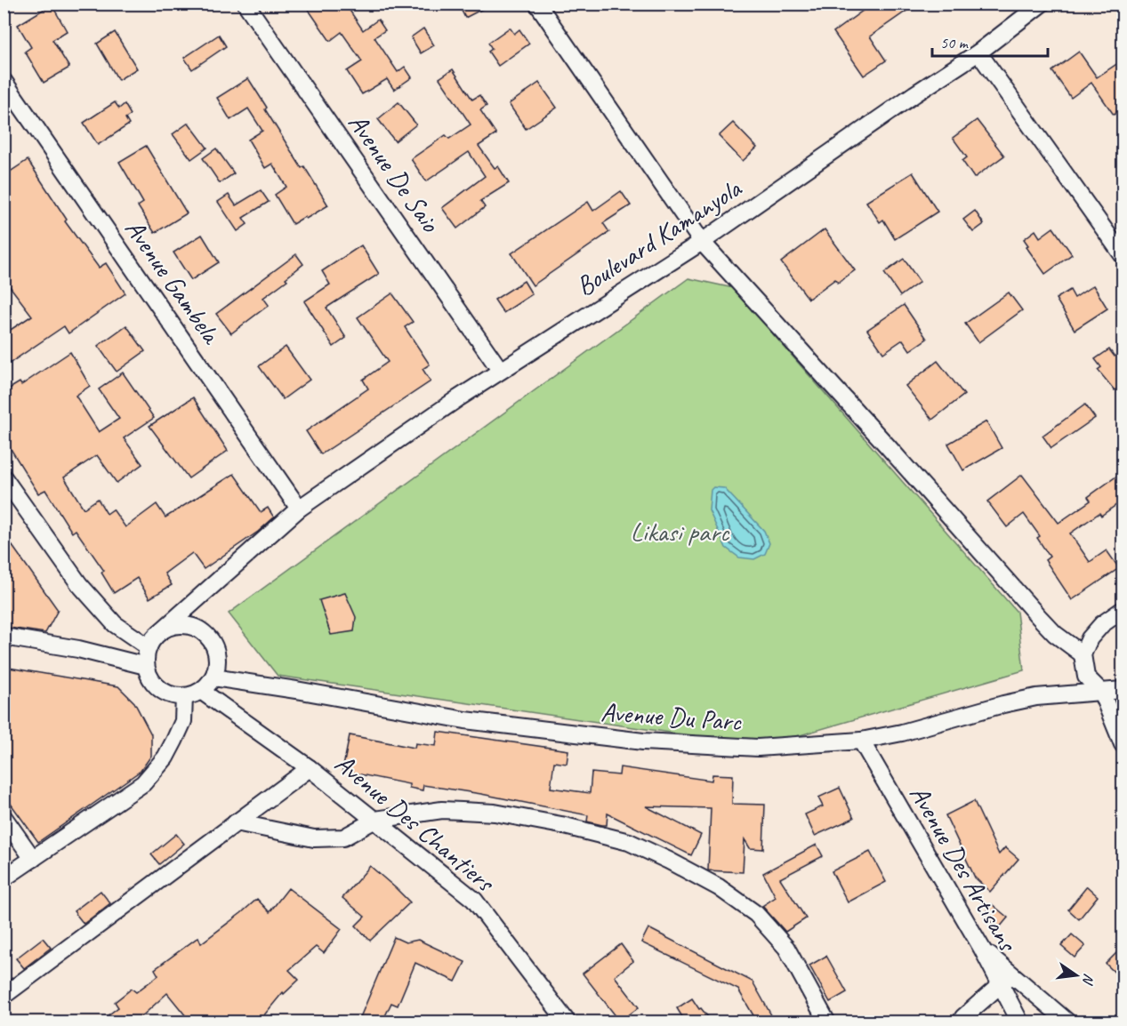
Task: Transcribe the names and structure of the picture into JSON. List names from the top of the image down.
{
  "streets": {
    "street": [
      "Avenue De Saio",
      "Boulevard Kamanyola",
      "Avenue Gambela",
      "Avenue Du Parc",
      "Avenue Des Chantiers",
      "Avenue Des Artisans"
    ]
  },
  "crossings": [
    ["Avenue De Saio", "Boulevard Kamanyola"],
    ["Boulevard Kamanyola", "Avenue Gambela"],
    ["Boulevard Kamanyola", "Avenue Du Parc"],
    ["Boulevard Kamanyola", "Avenue Des Chantiers"],
    ["Avenue Du Parc", "Avenue Des Chantiers"],
    ["Avenue Du Parc", "Avenue Des Artisans"]
  ],
  "parks": ["Likasi parc"],
  "scale_bar": "50 m",
  "north": "right"
}
